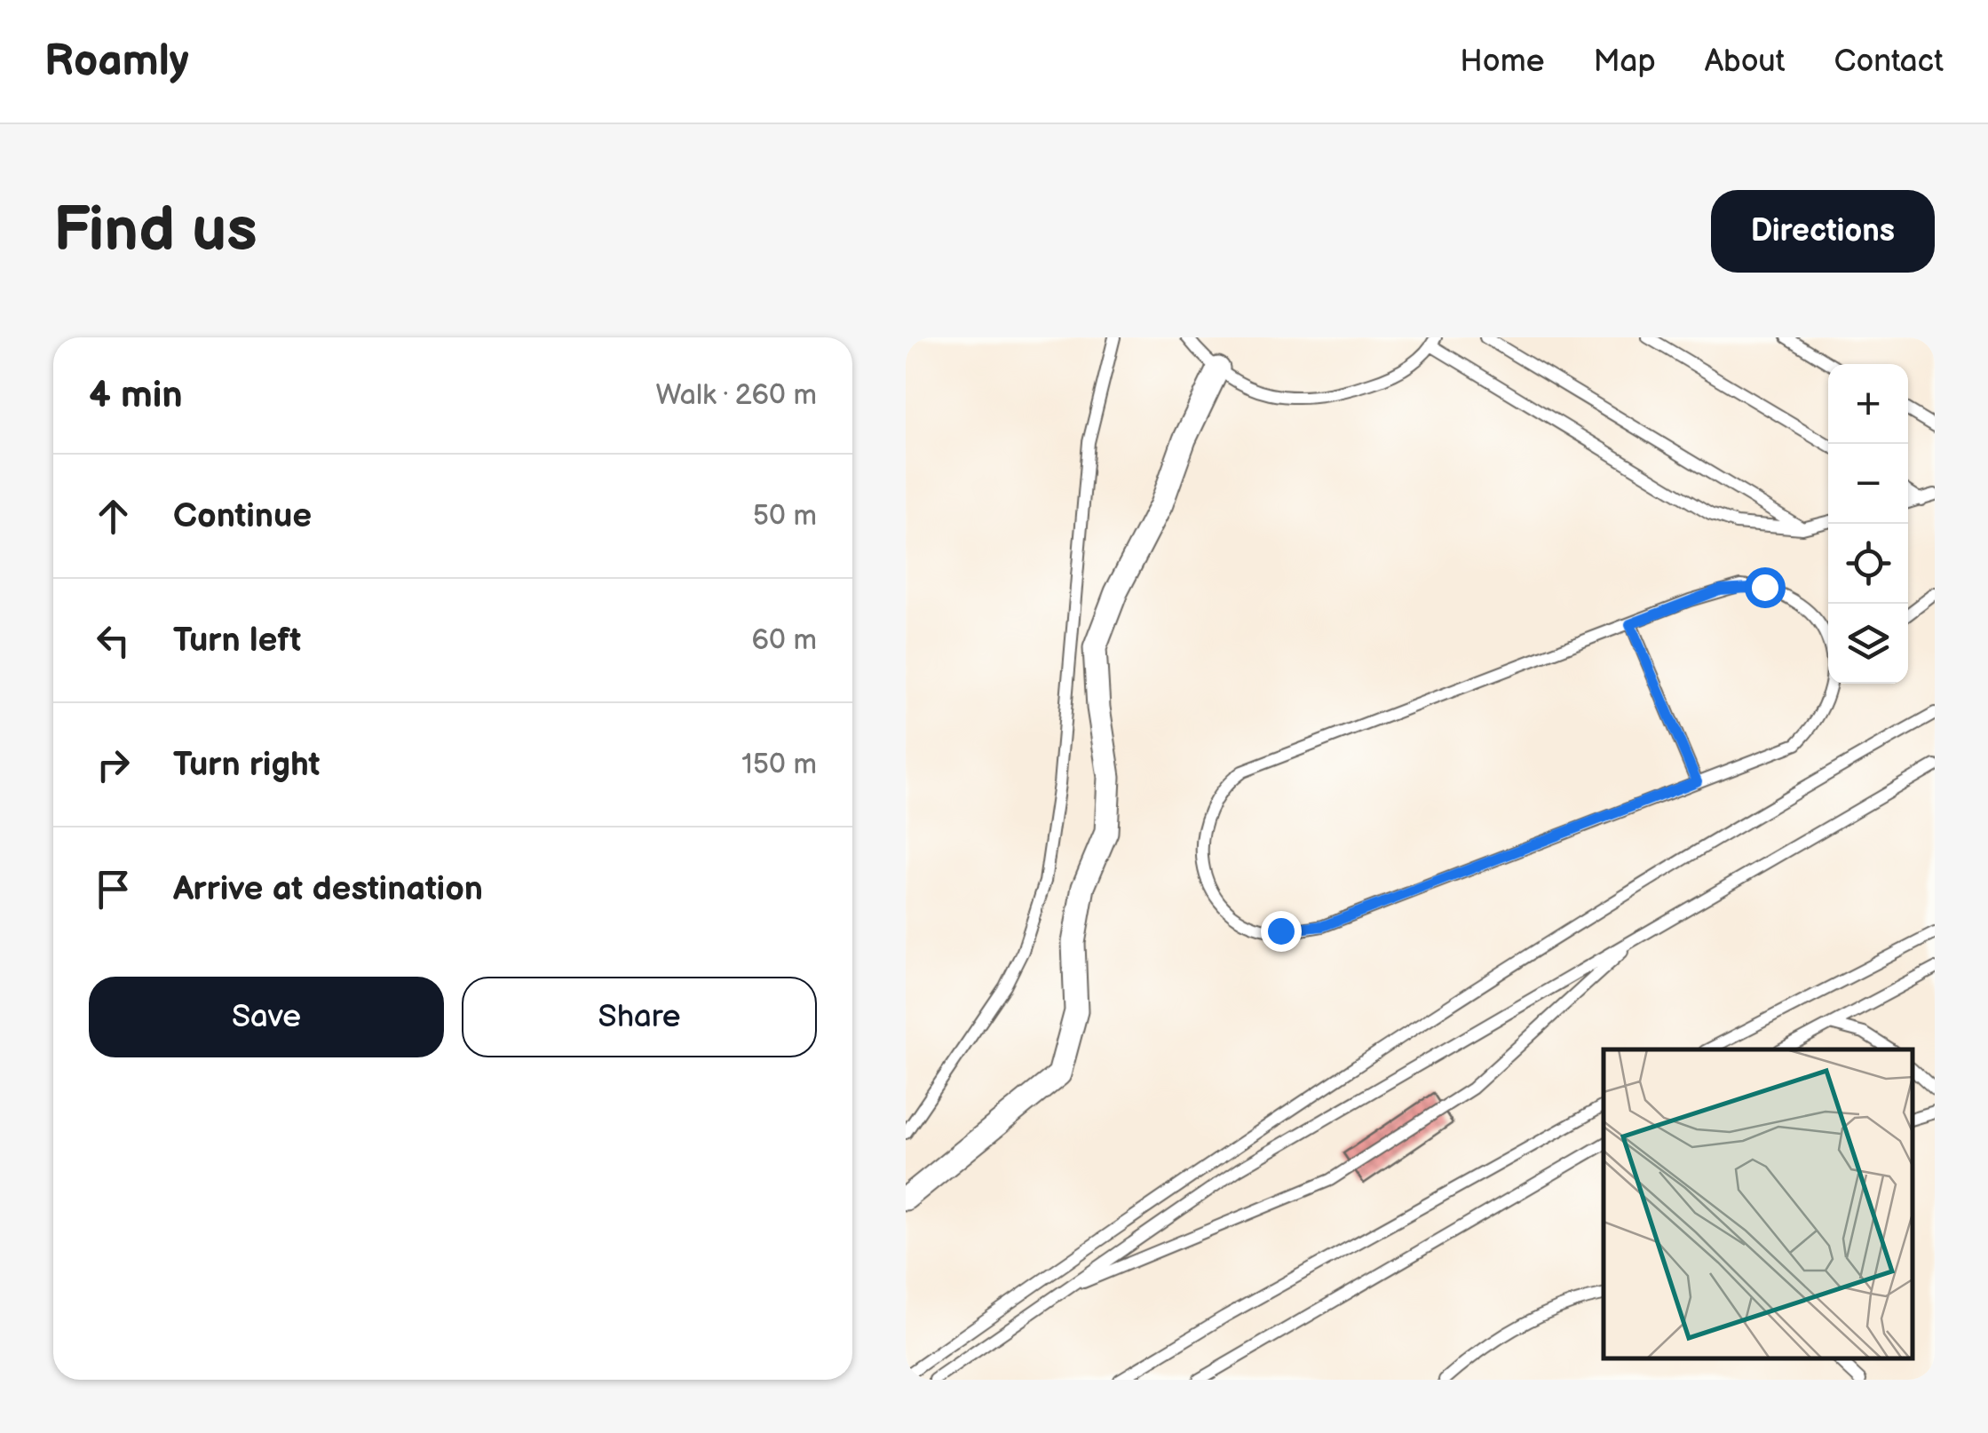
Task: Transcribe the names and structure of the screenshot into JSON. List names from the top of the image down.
{
  "page": {
    "header": "Roamly",
    "nav": [
      "Home",
      "Map",
      "About",
      "Contact"
    ],
    "buttons": [
      "Directions",
      ["Save", "Share"]
    ],
    "title": "Find us",
    "heading": ["4 min", "Walk · 260 m"],
    "map_buttons": ["+", "−"],
    "list": [
      ["Continue", "50 m"],
      ["Turn left", "60 m"],
      ["Turn right", "150 m"],
      "Arrive at destination"
    ]
  }
}
